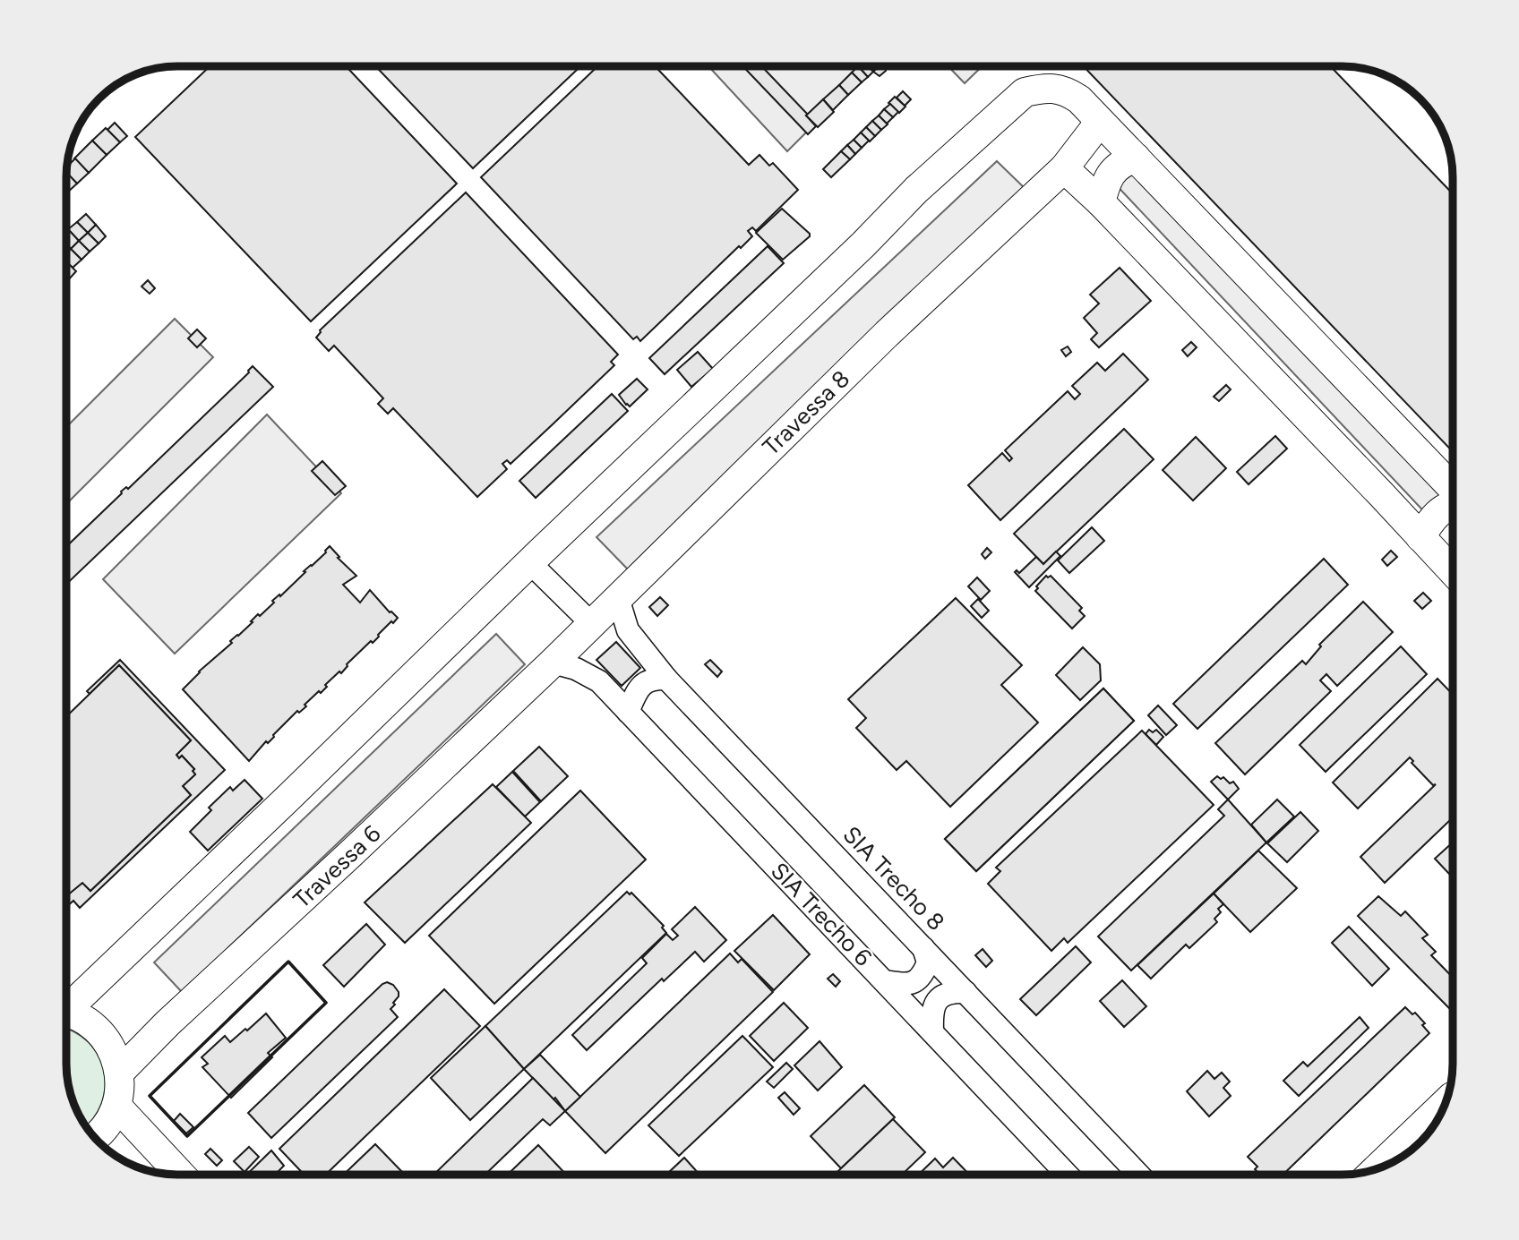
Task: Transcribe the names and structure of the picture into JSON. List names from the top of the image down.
{
  "streets": {
    "main road": ["Travessa 8", "Travessa 6"],
    "street": ["SIA Trecho 8", "SIA Trecho 6"]
  },
  "crossings": [
    ["Travessa 8", "Travessa 6"],
    ["Travessa 8", "SIA Trecho 8"],
    ["Travessa 8", "SIA Trecho 6"],
    ["Travessa 6", "SIA Trecho 6"]
  ]
}
